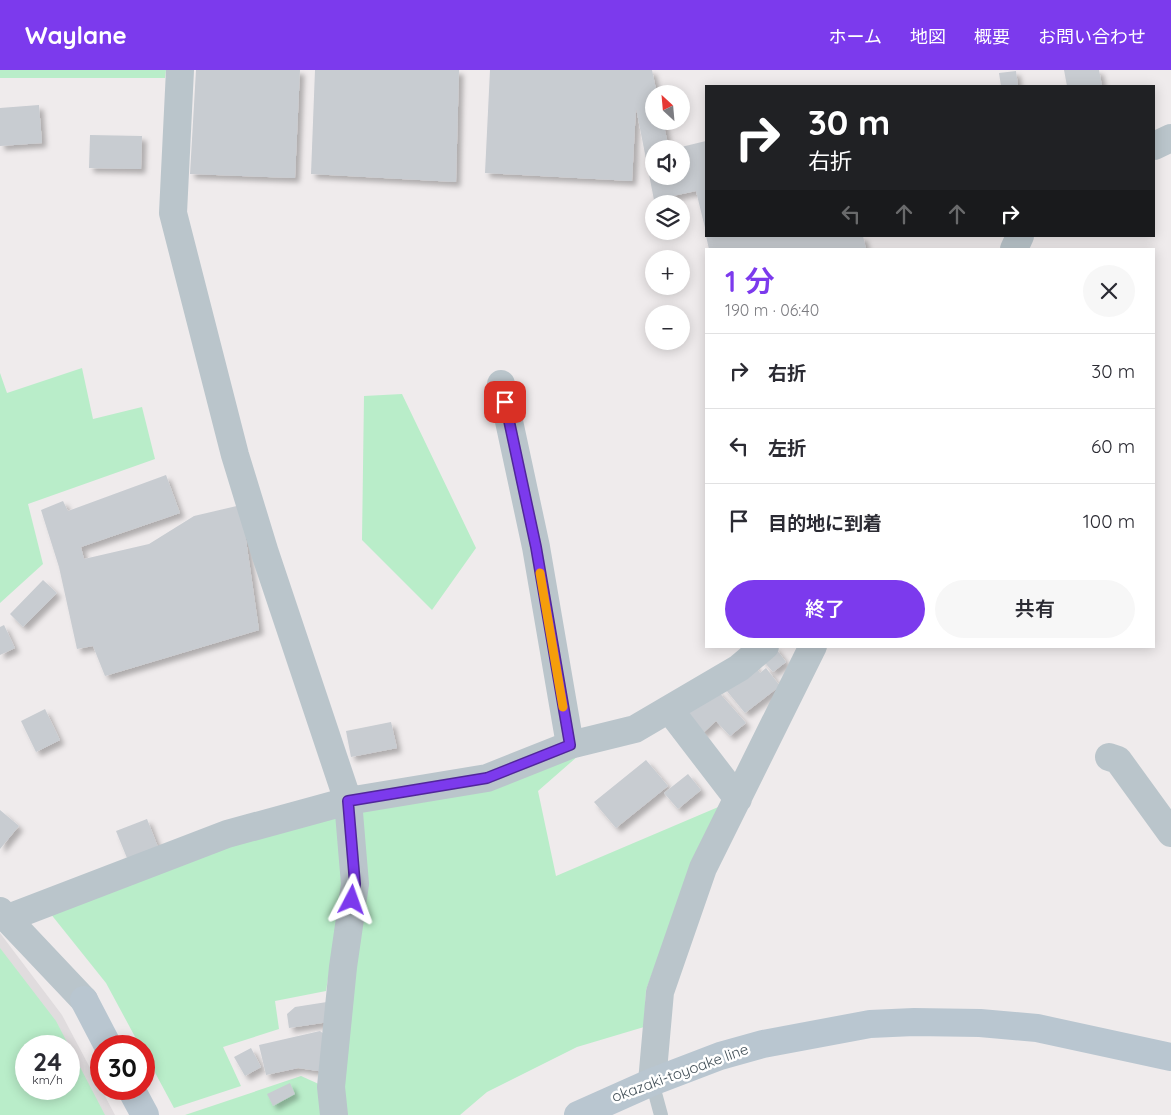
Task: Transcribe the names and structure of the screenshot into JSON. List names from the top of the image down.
{
  "streets": {
    "main road": ["okazaki-toyoake line"]
  },
  "north": "top left",
  "page": {
    "header": "Waylane",
    "nav": [
      "ホーム",
      "地図",
      "概要",
      "お問い合わせ"
    ],
    "map_buttons": ["+", "−"],
    "turn": ["30 m", "右折"],
    "heading": ["1 分", "190 m · 06:40"],
    "list": [
      {
        "name": "右折",
        "value": "30 m"
      },
      {
        "name": "左折",
        "value": "60 m"
      },
      {
        "name": "目的地に到着",
        "value": "100 m"
      }
    ],
    "buttons": ["終了", "共有"],
    "speed": "24 km/h",
    "limit": "30"
  }
}
